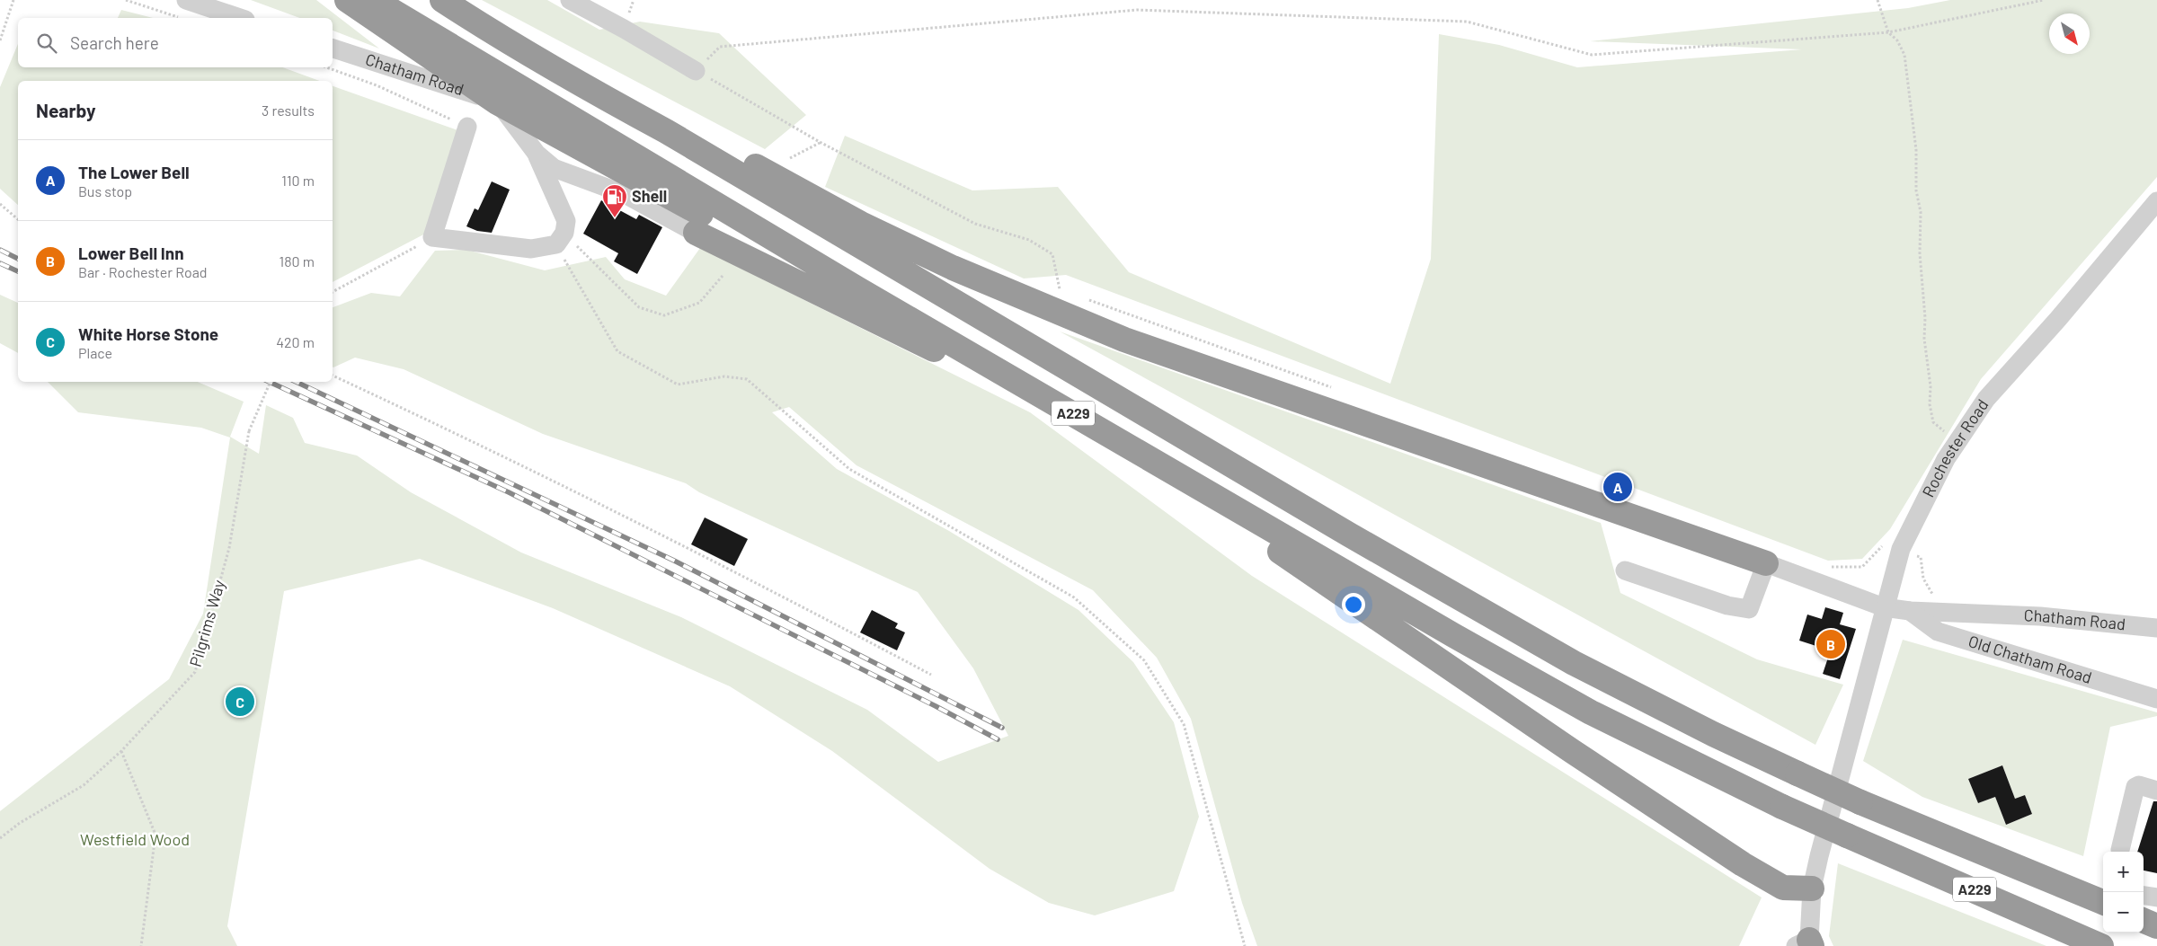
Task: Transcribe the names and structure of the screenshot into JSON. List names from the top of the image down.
{
  "streets": {
    "highway": ["A229"],
    "street": ["Chatham Road", "Rochester Road", "Old Chatham Road"],
    "path": ["Pilgrims Way"]
  },
  "crossings": [
    ["Chatham Road", "Rochester Road"],
    ["Chatham Road", "Old Chatham Road"]
  ],
  "parks": ["Westfield Wood"],
  "places": {
    "fuel station": ["Shell"]
  },
  "north": "bottom right",
  "page": {
    "search": "Search here",
    "heading": ["Nearby", "3 results"],
    "list": [
      {
        "mark": "A",
        "name": "The Lower Bell",
        "note": "Bus stop",
        "value": "110 m"
      },
      {
        "mark": "B",
        "name": "Lower Bell Inn",
        "note": "Bar · Rochester Road",
        "value": "180 m"
      },
      {
        "mark": "C",
        "name": "White Horse Stone",
        "note": "Place",
        "value": "420 m"
      }
    ],
    "pins": ["A", "B", "C"],
    "map_buttons": ["+", "−"]
  }
}
